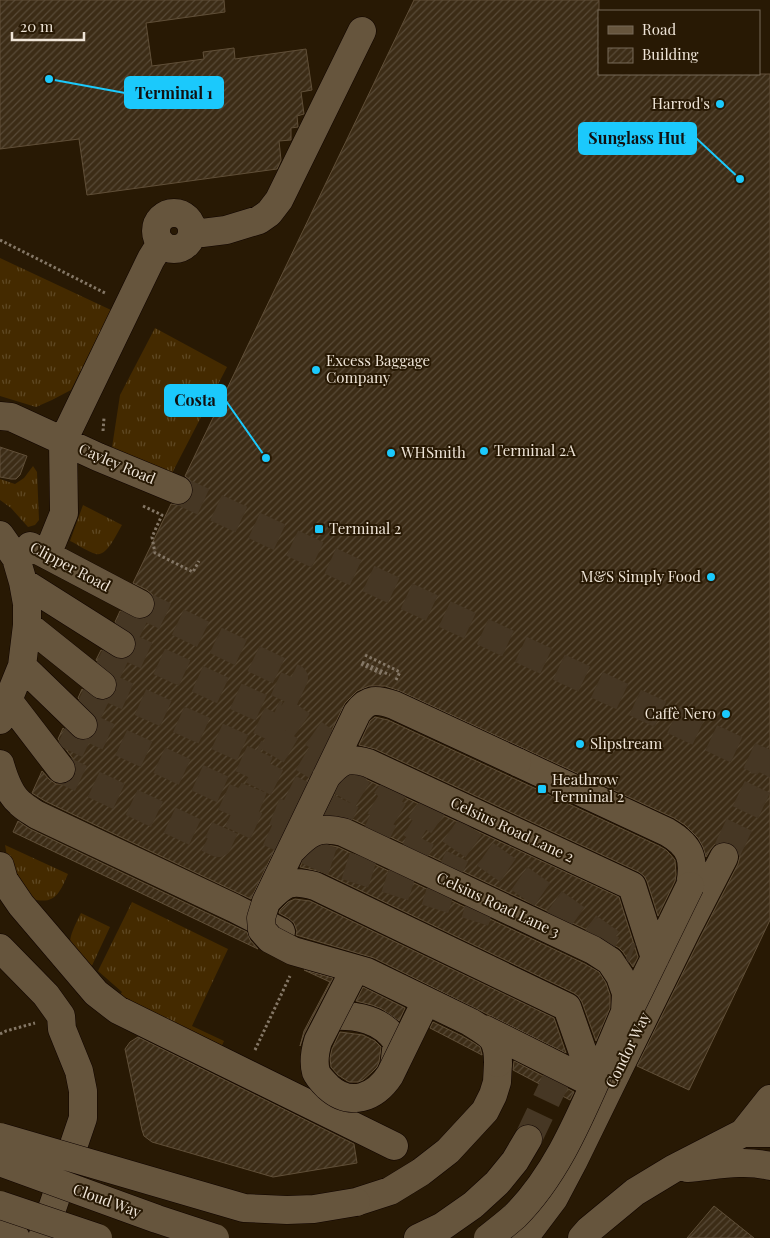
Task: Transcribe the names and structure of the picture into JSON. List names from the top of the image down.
{
  "streets": {
    "street": [
      "Cayley Road",
      "Clipper Road",
      "Celsius Road Lane 2",
      "Celsius Road Lane 3",
      "Condor Way",
      "Cloud Way"
    ]
  },
  "places": {
    "other": [
      "Terminal 1",
      "Harrod's",
      "Sunglass Hut",
      "Excess Baggage Company",
      "Terminal 2A",
      "WHSmith",
      "Costa",
      "M&S Simply Food",
      "Caffè Nero",
      "Slipstream"
    ],
    "transit": ["Terminal 2", "Heathrow Terminal 2"]
  },
  "legend": ["Road", "Building"],
  "scale_bar": "20 m"
}
